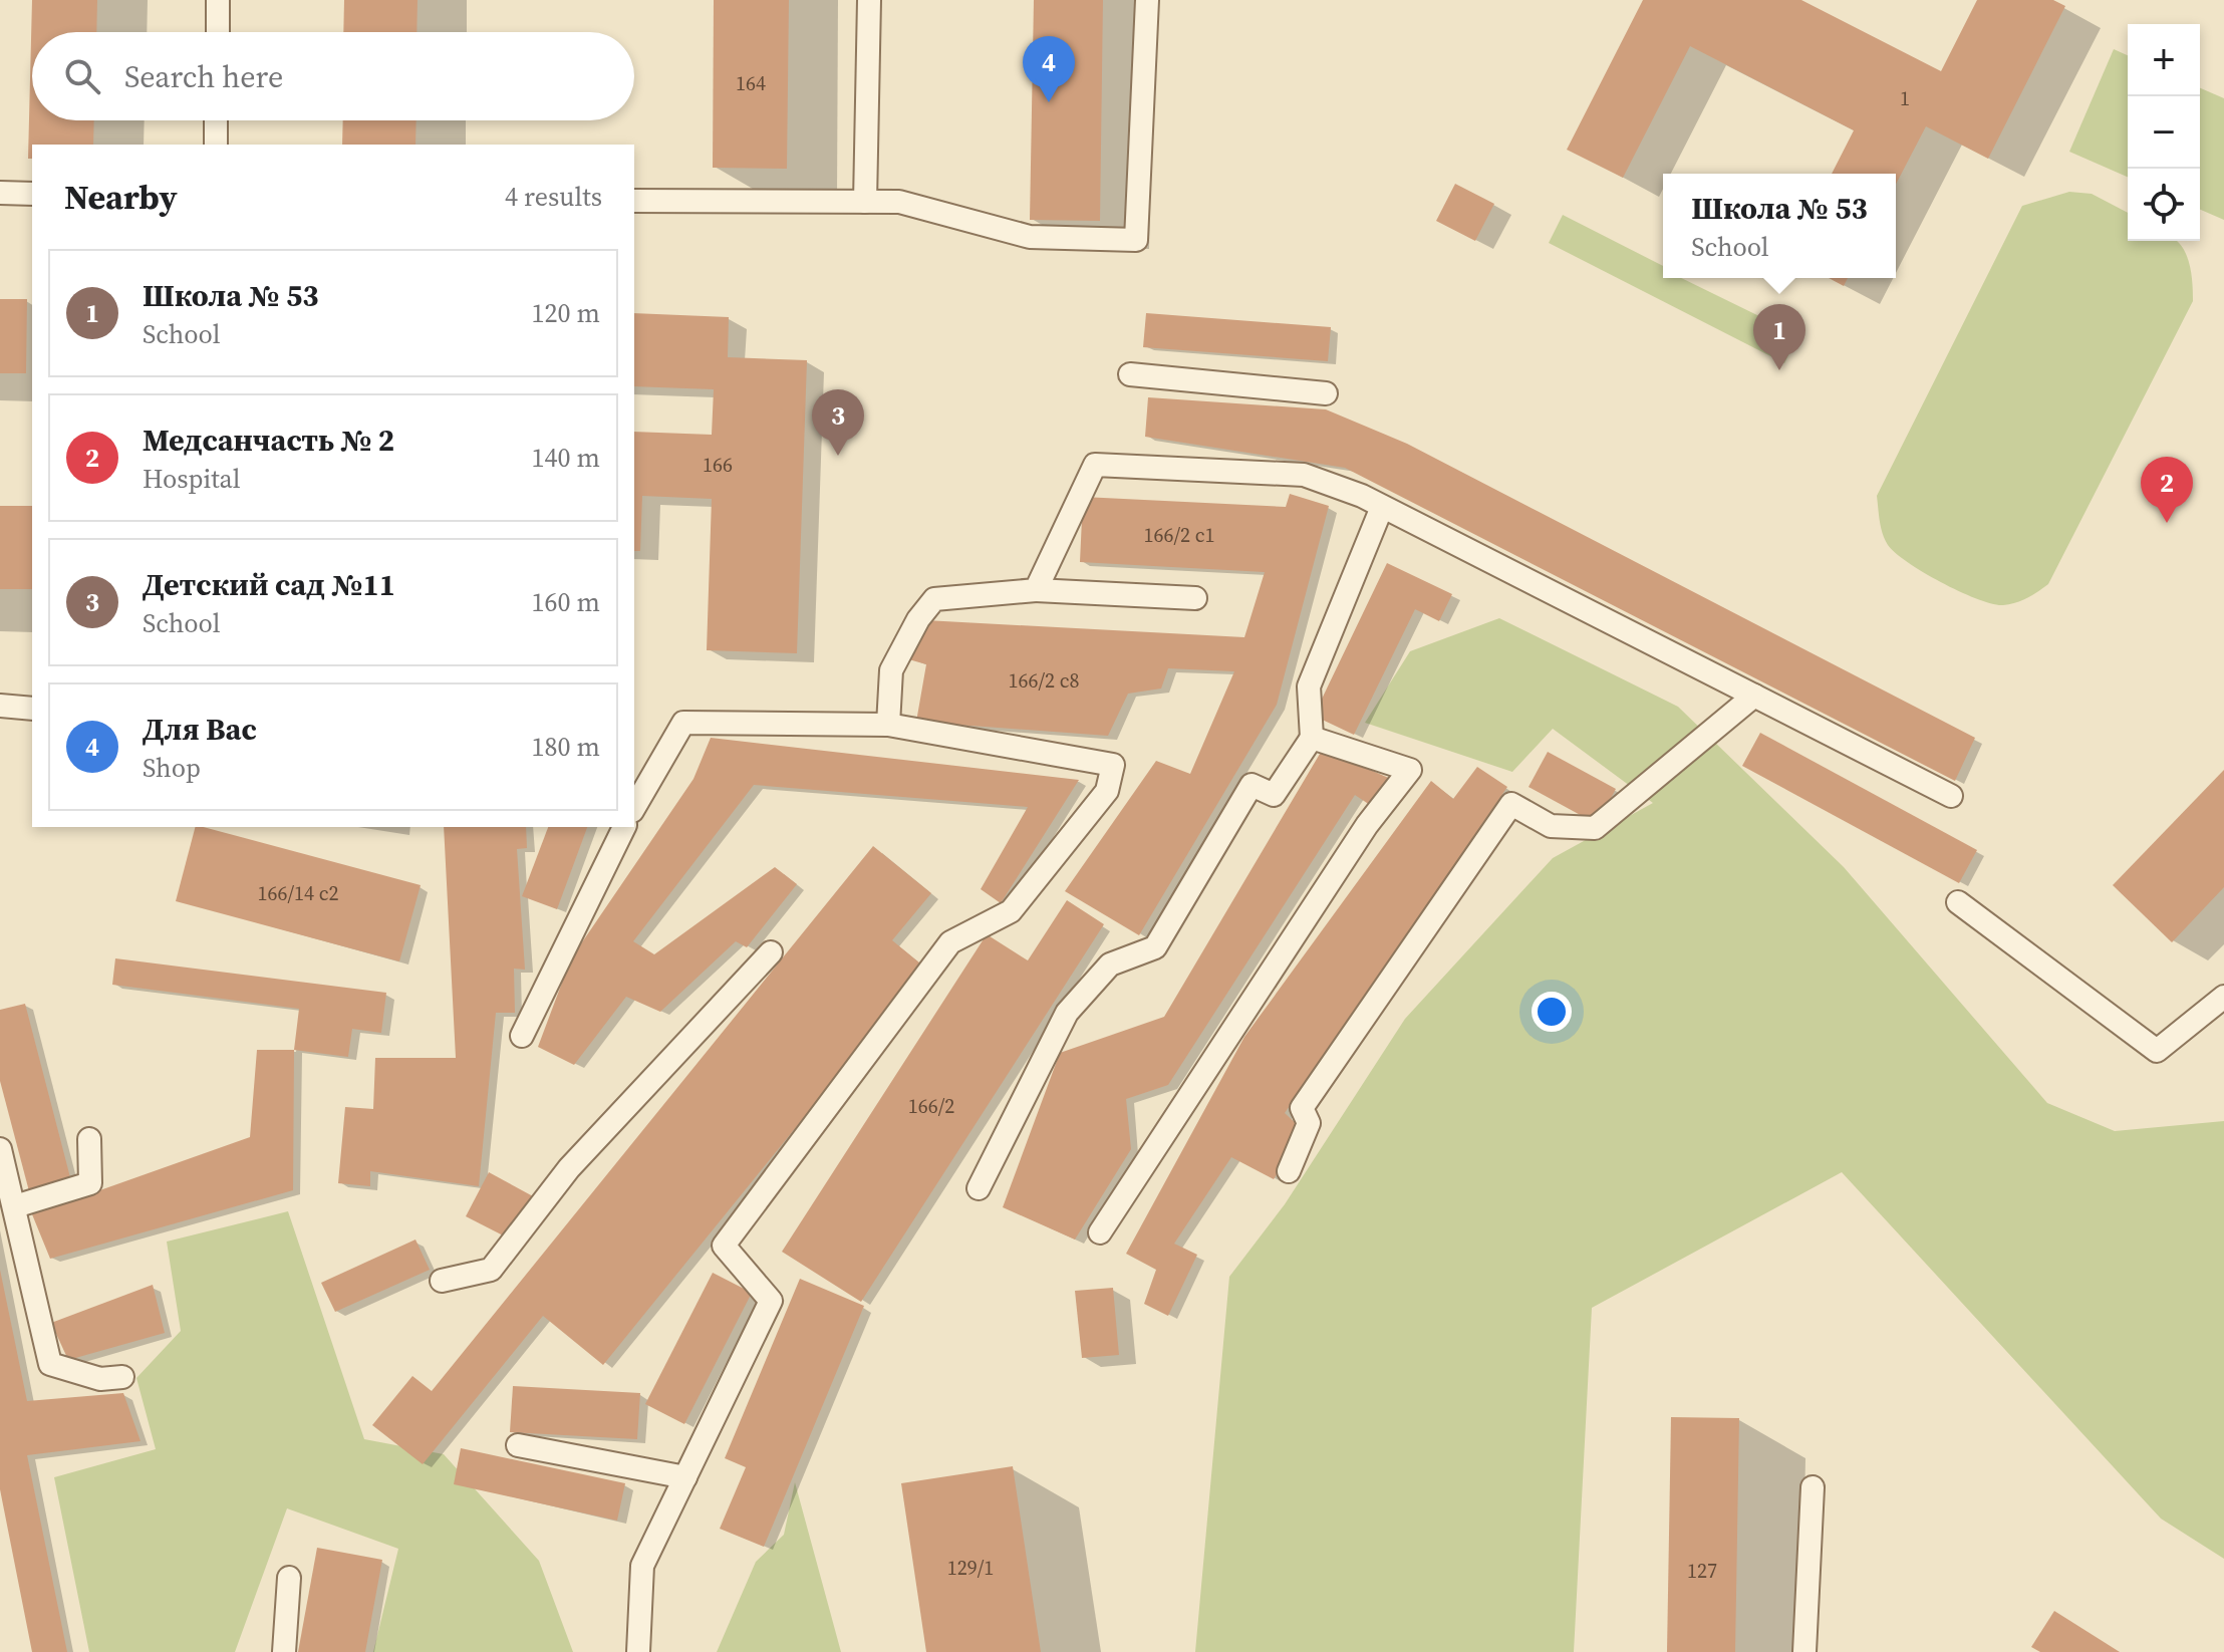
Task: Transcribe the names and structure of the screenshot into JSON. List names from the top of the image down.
{
  "house_numbers": [
    "164",
    "1",
    "166",
    "166/2 с1",
    "166/2 с8",
    "166/14 с2",
    "166/2",
    "129/1",
    "127"
  ],
  "page": {
    "map_buttons": ["+", "−"],
    "search": "Search here",
    "pins": [
      "4",
      "1",
      "3",
      "2"
    ],
    "heading": ["Nearby", "4 results"],
    "popup": ["Школа № 53", "School"],
    "list": [
      {
        "mark": "1",
        "name": "Школа № 53",
        "note": "School",
        "value": "120 m"
      },
      {
        "mark": "2",
        "name": "Медсанчасть № 2",
        "note": "Hospital",
        "value": "140 m"
      },
      {
        "mark": "3",
        "name": "Детский сад №11",
        "note": "School",
        "value": "160 m"
      },
      {
        "mark": "4",
        "name": "Для Вас",
        "note": "Shop",
        "value": "180 m"
      }
    ]
  }
}
